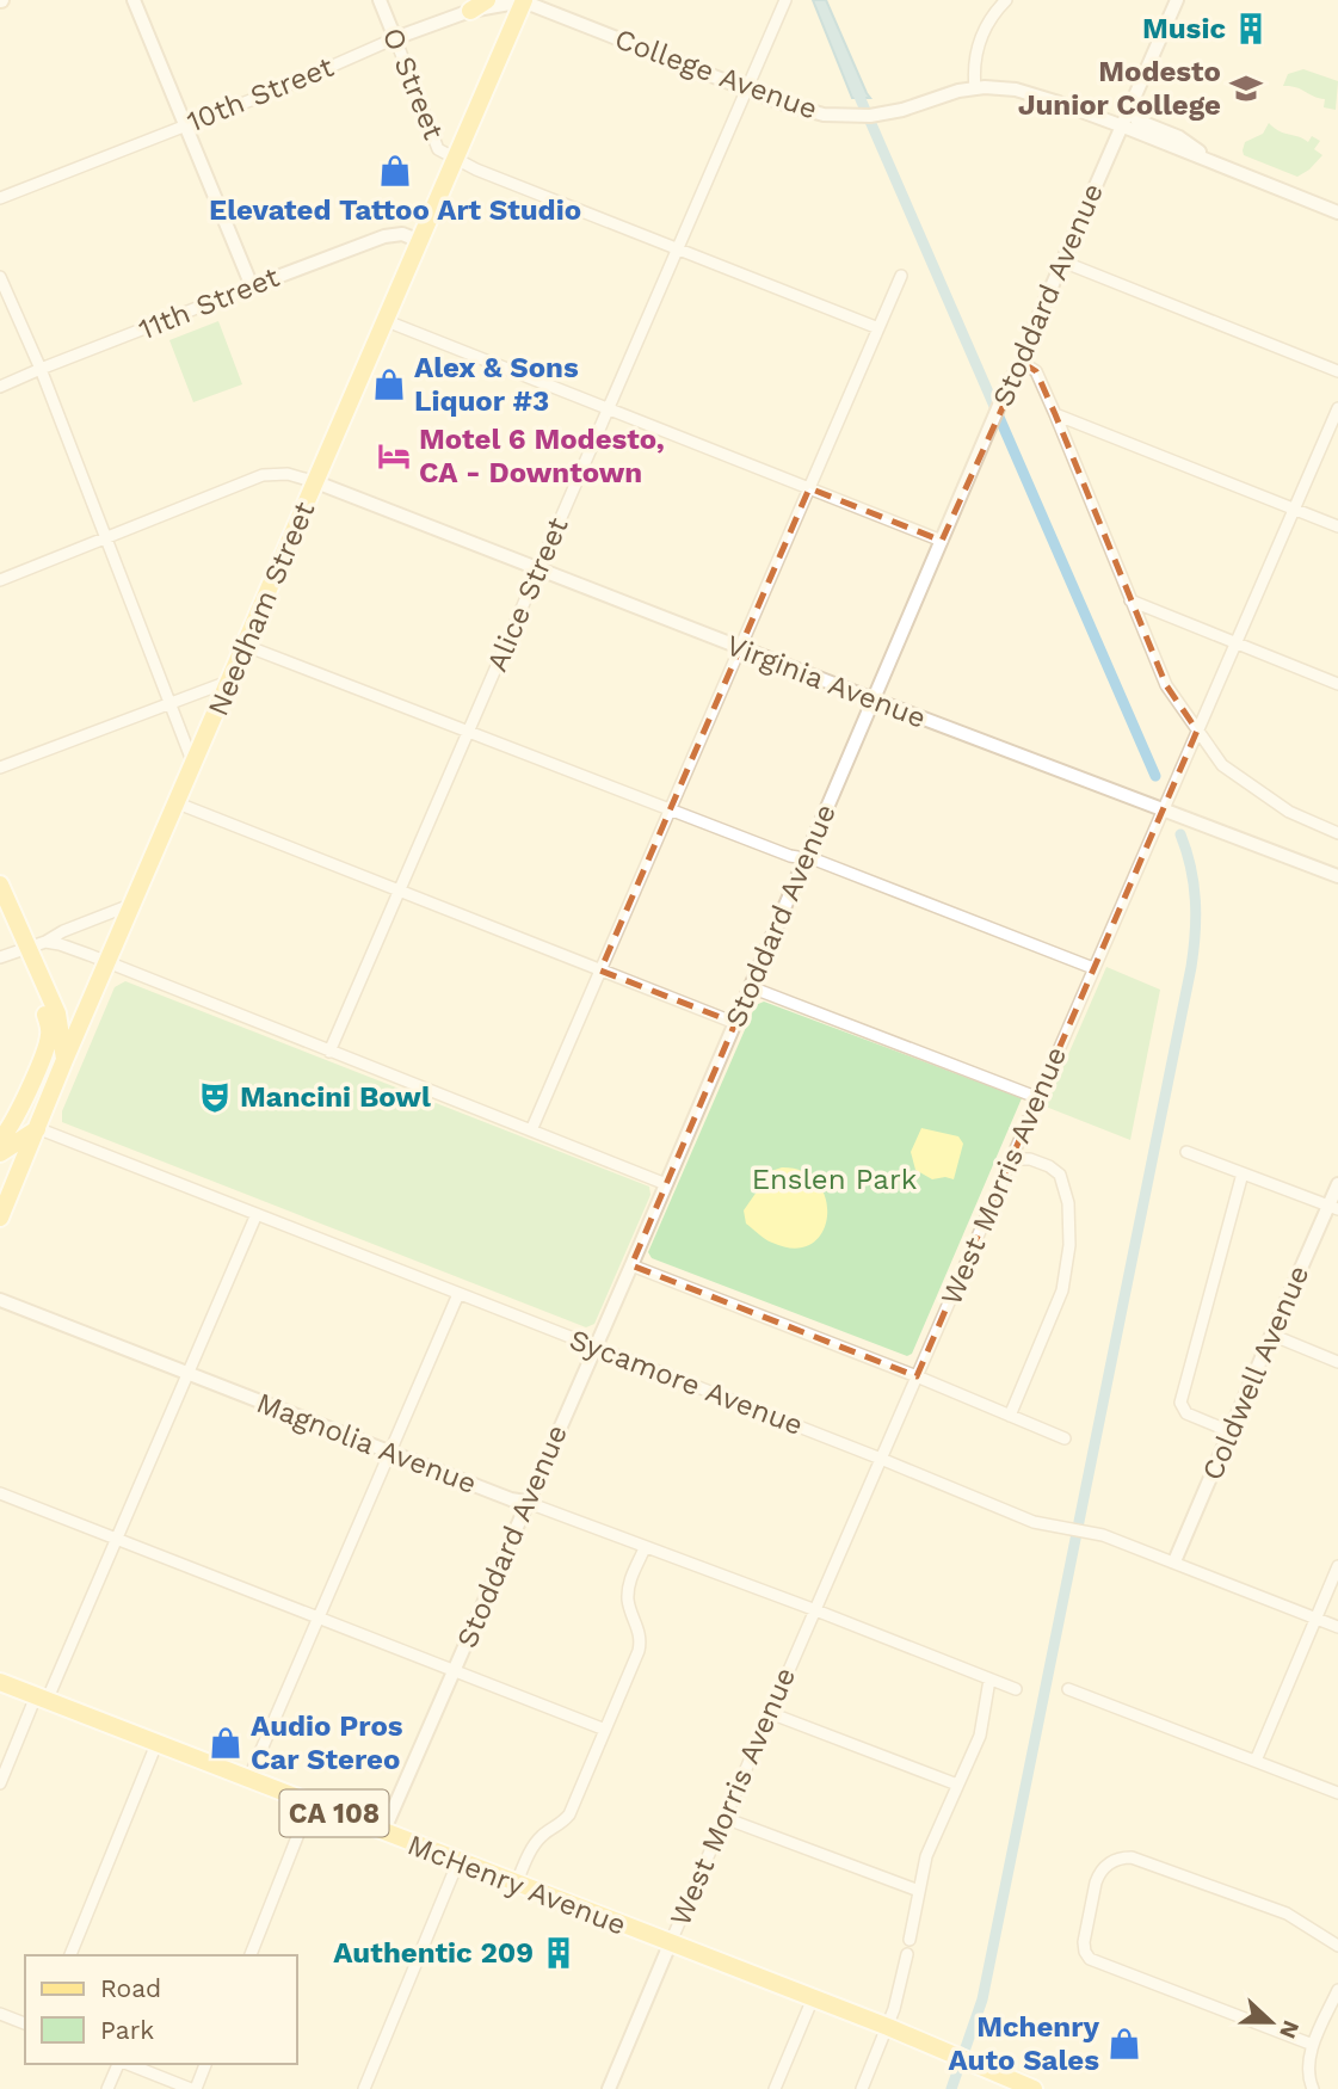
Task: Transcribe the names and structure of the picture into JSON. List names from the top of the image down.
{
  "streets": {
    "main road": ["Needham Street", "CA 108", "McHenry Avenue"],
    "street": [
      "College Avenue",
      "O Street",
      "10th Street",
      "Stoddard Avenue",
      "11th Street",
      "Alice Street",
      "Virginia Avenue",
      "West Morris Avenue",
      "Coldwell Avenue",
      "Sycamore Avenue",
      "Magnolia Avenue"
    ]
  },
  "crossings": [
    ["College Avenue", "10th Street"],
    ["College Avenue", "Stoddard Avenue"],
    ["College Avenue", "Alice Street"],
    ["College Avenue", "Needham Street"],
    ["O Street", "10th Street"],
    ["O Street", "Needham Street"],
    ["10th Street", "Needham Street"],
    ["Stoddard Avenue", "Virginia Avenue"],
    ["Stoddard Avenue", "Sycamore Avenue"],
    ["Stoddard Avenue", "Magnolia Avenue"],
    ["Stoddard Avenue", "McHenry Avenue"],
    ["11th Street", "Needham Street"],
    ["Alice Street", "Virginia Avenue"],
    ["Needham Street", "Virginia Avenue"],
    ["Needham Street", "Sycamore Avenue"],
    ["Virginia Avenue", "West Morris Avenue"],
    ["West Morris Avenue", "Sycamore Avenue"],
    ["West Morris Avenue", "Magnolia Avenue"],
    ["West Morris Avenue", "McHenry Avenue"],
    ["Coldwell Avenue", "Sycamore Avenue"]
  ],
  "parks": ["Enslen Park"],
  "places": {
    "building": ["Music", "Authentic 209"],
    "school or university": ["Modesto Junior College"],
    "shop": [
      "Elevated Tattoo Art Studio",
      "Alex & Sons Liquor #3",
      "Audio Pros Car Stereo",
      "Mchenry Auto Sales"
    ],
    "hotel": ["Motel 6 Modesto, CA - Downtown"],
    "theatre": ["Mancini Bowl"]
  },
  "legend": ["Road", "Park"],
  "north": "right"
}
